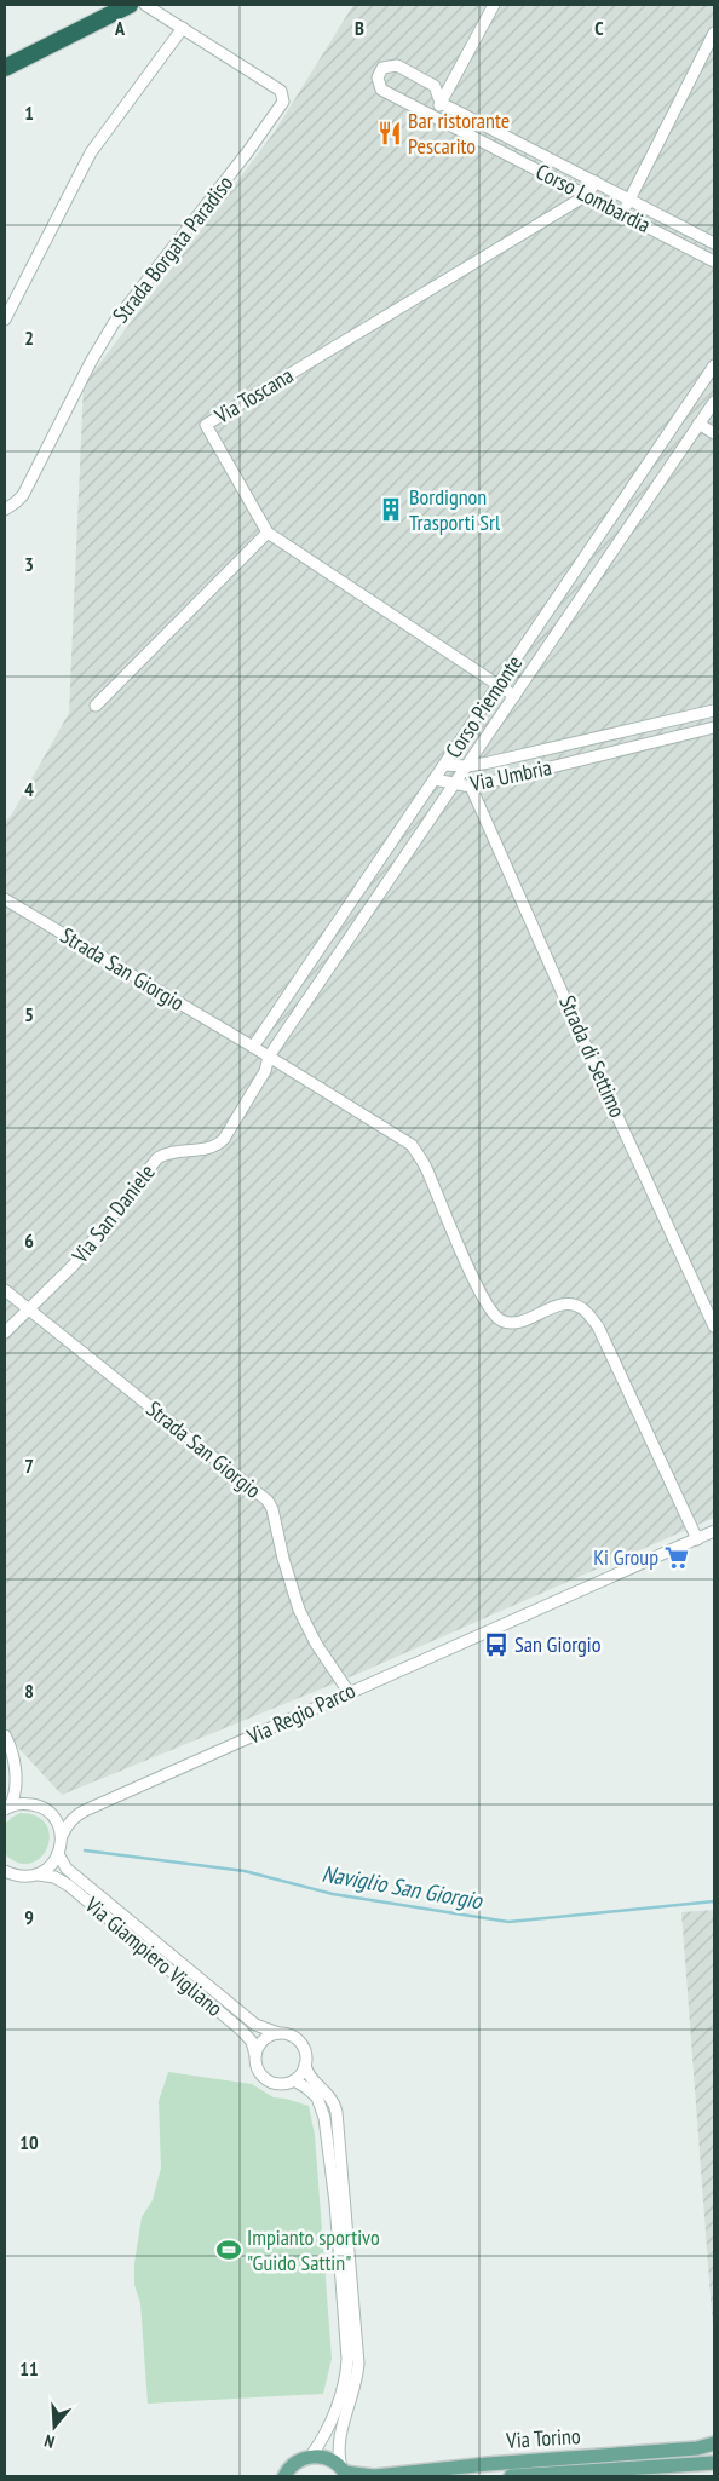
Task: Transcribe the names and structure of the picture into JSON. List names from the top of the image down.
{
  "streets": {
    "main road": ["Via Torino"],
    "street": [
      "Corso Lombardia",
      "Strada Borgata Paradiso",
      "Via Toscana",
      "Corso Piemonte",
      "Via Umbria",
      "Strada San Giorgio",
      "Strada di Settimo",
      "Via San Daniele",
      "Via Regio Parco",
      "Via Giampiero Vigliano"
    ]
  },
  "crossings": [
    ["Corso Lombardia", "Via Toscana"],
    ["Via Toscana", "Corso Piemonte"],
    ["Corso Piemonte", "Via Umbria"],
    ["Corso Piemonte", "Strada San Giorgio"],
    ["Corso Piemonte", "Via San Daniele"],
    ["Via Umbria", "Strada di Settimo"],
    ["Strada San Giorgio", "Via San Daniele"],
    ["Strada San Giorgio", "Via Regio Parco"]
  ],
  "water": ["Naviglio San Giorgio"],
  "places": {
    "restaurant": ["Bar ristorante Pescarito"],
    "building": ["Bordignon Trasporti Srl"],
    "supermarket": ["Ki Group"],
    "bus stop": ["San Giorgio"],
    "sports": ["Impianto sportivo \"Guido Sattin\""]
  },
  "north": "bottom",
  "grid": {
    "columns": ["A", "B", "C"],
    "rows": [
      "1",
      "2",
      "3",
      "4",
      "5",
      "6",
      "7",
      "8",
      "9",
      "10",
      "11"
    ]
  }
}
